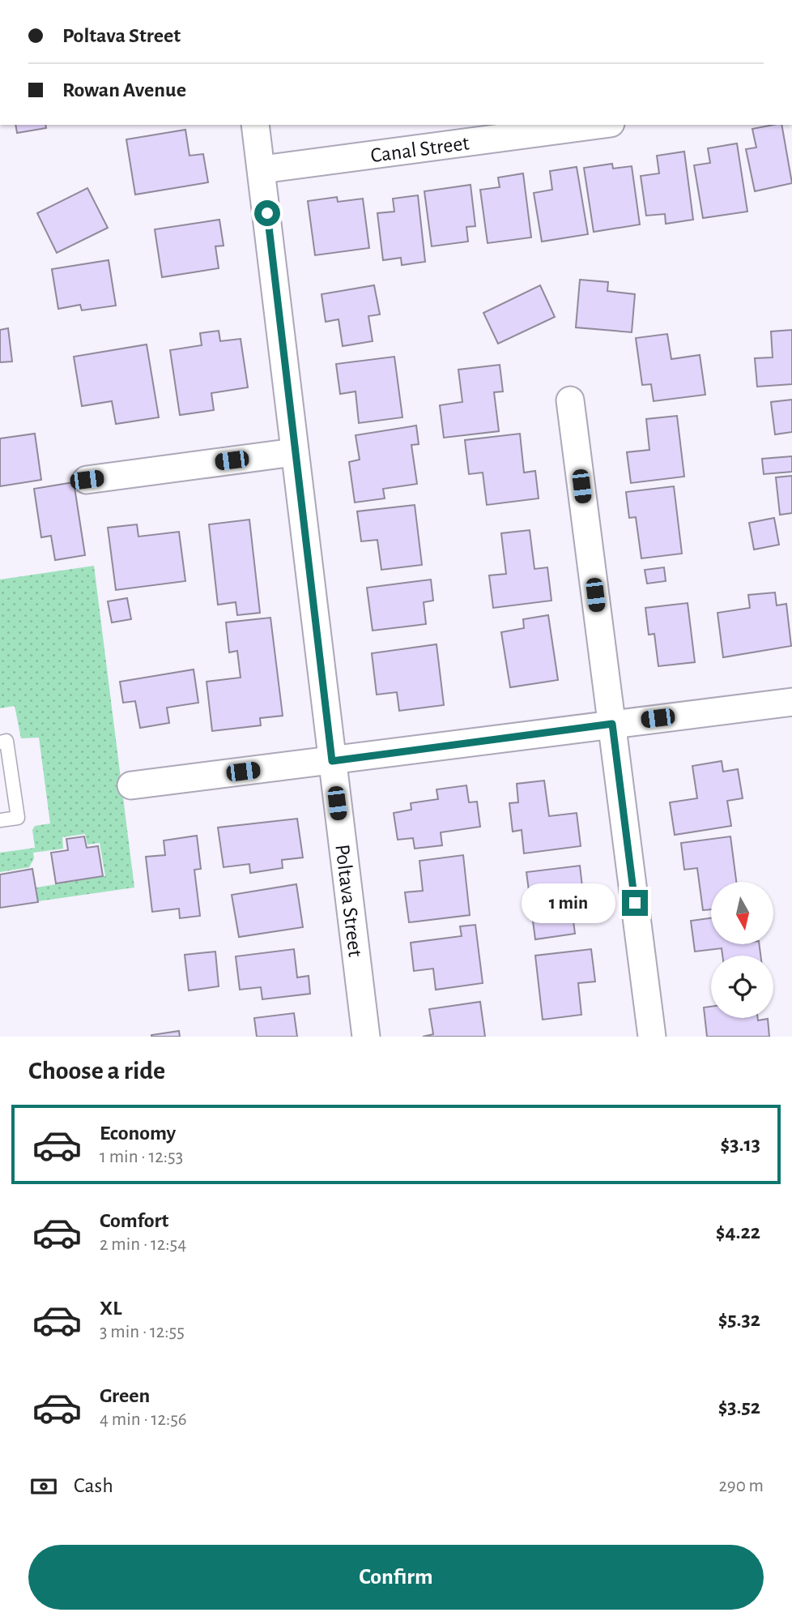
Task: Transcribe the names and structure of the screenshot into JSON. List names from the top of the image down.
{
  "streets": {
    "street": ["Canal Street", "Poltava Street"]
  },
  "crossings": [
    ["Canal Street", "Poltava Street"]
  ],
  "north": "bottom",
  "page": {
    "banner": ["Poltava Street", "Rowan Avenue"],
    "bubble": "1 min",
    "heading": "Choose a ride",
    "list": [
      {
        "name": "Economy",
        "note": "1 min · 12:53",
        "value": "$3.13"
      },
      {
        "name": "Comfort",
        "note": "2 min · 12:54",
        "value": "$4.22"
      },
      {
        "name": "XL",
        "note": "3 min · 12:55",
        "value": "$5.32"
      },
      {
        "name": "Green",
        "note": "4 min · 12:56",
        "value": "$3.52"
      }
    ],
    "pay": ["Cash", "290 m"],
    "buttons": "Confirm"
  }
}
